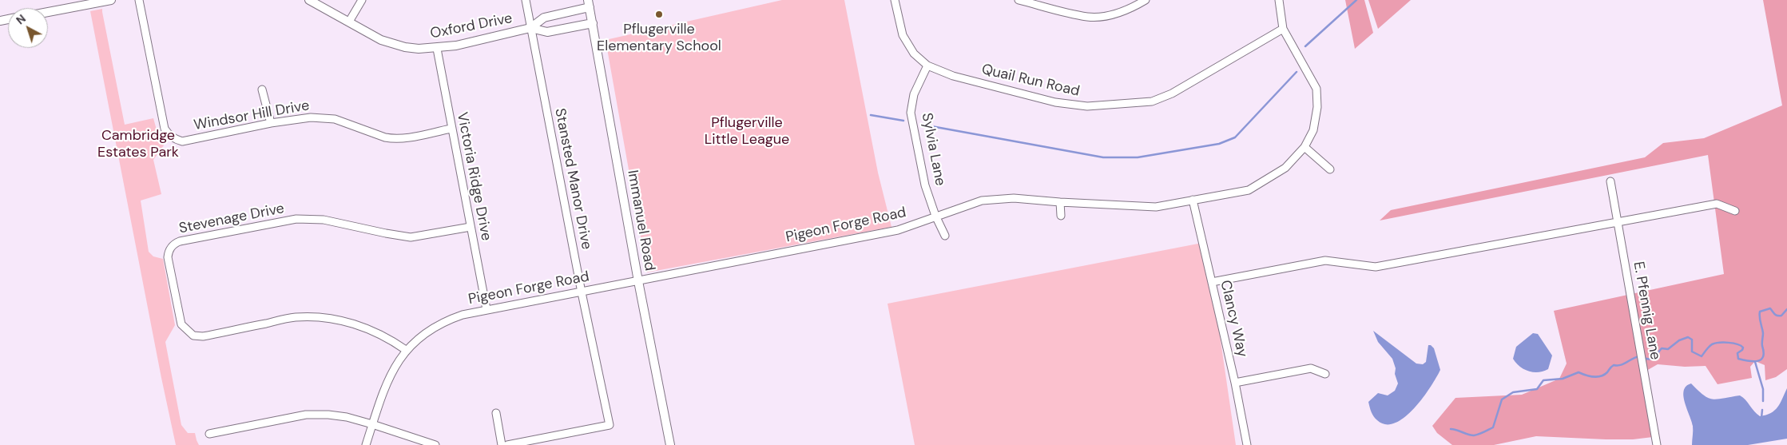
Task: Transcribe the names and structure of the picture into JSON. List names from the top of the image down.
{
  "streets": {
    "street": [
      "Oxford Drive",
      "Quail Run Road",
      "Windsor Hill Drive",
      "Sylvia Lane",
      "Victoria Ridge Drive",
      "Stansted Manor Drive",
      "Stevenage Drive",
      "Immanuel Road",
      "Pigeon Forge Road",
      "E. Pfennig Lane",
      "Clancy Way"
    ]
  },
  "crossings": [
    ["Oxford Drive", "Victoria Ridge Drive"],
    ["Oxford Drive", "Stansted Manor Drive"],
    ["Quail Run Road", "Sylvia Lane"],
    ["Quail Run Road", "Pigeon Forge Road"],
    ["Windsor Hill Drive", "Victoria Ridge Drive"],
    ["Sylvia Lane", "Pigeon Forge Road"],
    ["Victoria Ridge Drive", "Stevenage Drive"],
    ["Victoria Ridge Drive", "Pigeon Forge Road"],
    ["Stansted Manor Drive", "Pigeon Forge Road"],
    ["Stevenage Drive", "Pigeon Forge Road"],
    ["Immanuel Road", "Pigeon Forge Road"],
    ["Pigeon Forge Road", "Clancy Way"]
  ],
  "parks": ["Pflugerville Little League", "Cambridge Estates Park"],
  "places": ["Pflugerville Elementary School"],
  "north": "top left"
}
